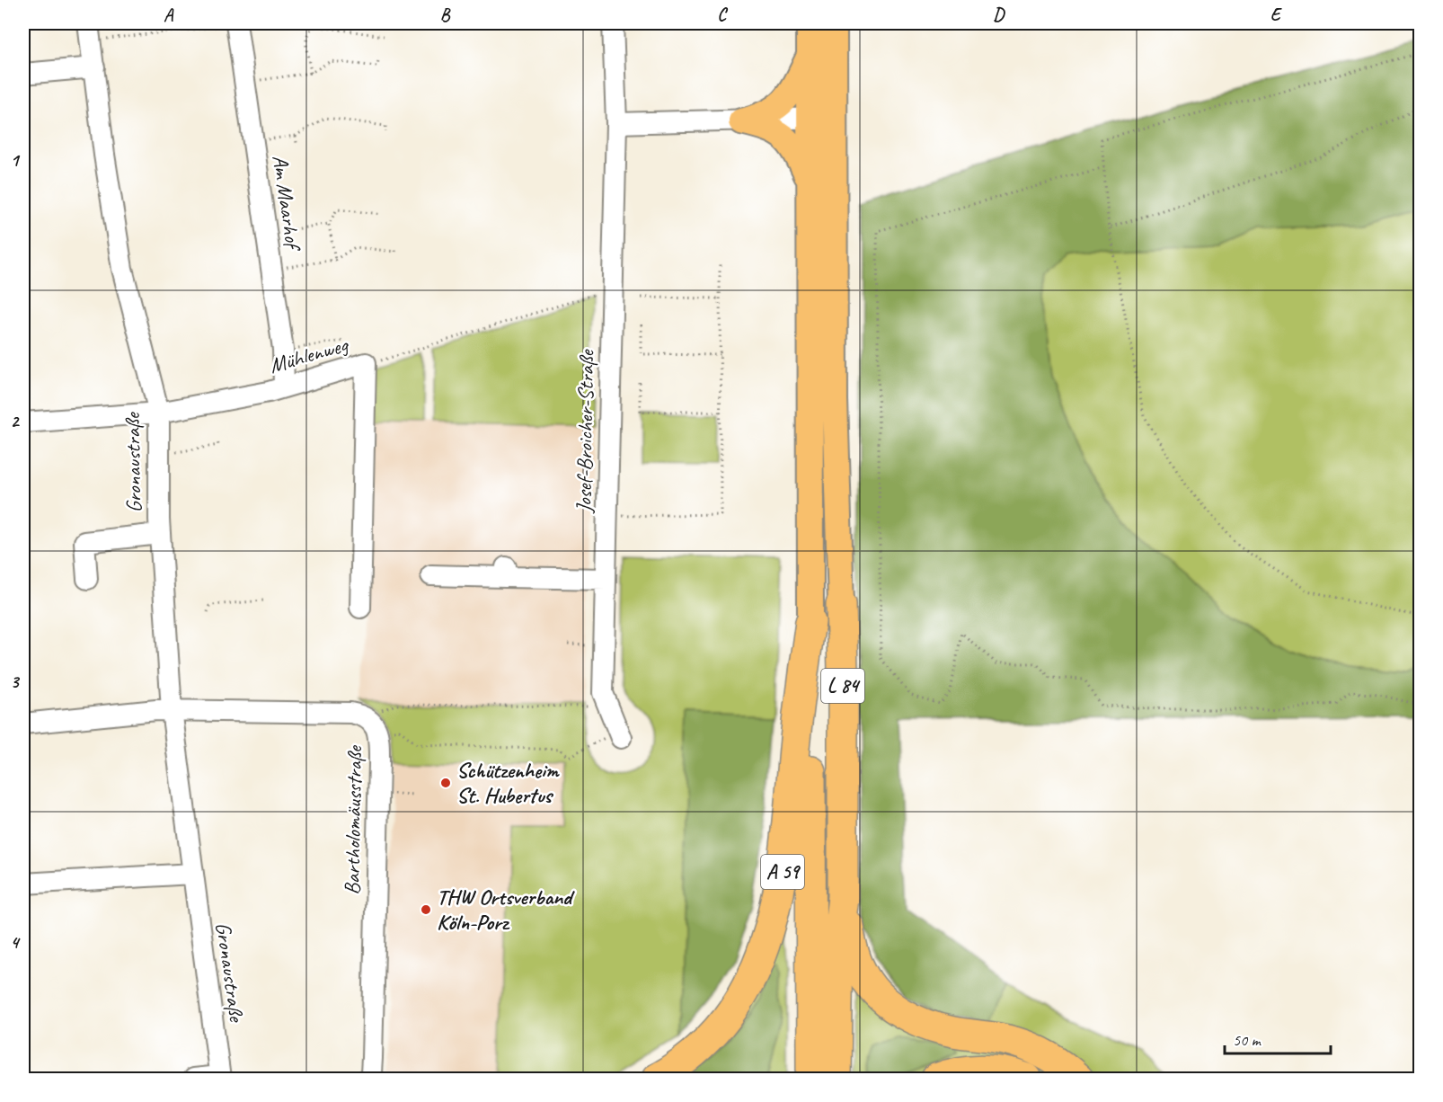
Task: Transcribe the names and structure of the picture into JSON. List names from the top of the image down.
{
  "streets": {
    "highway": ["L 84", "A 59"],
    "street": [
      "Am Maarhof",
      "Mühlenweg",
      "Josef-Broicher-Straße",
      "Gronaustraße",
      "Bartholomäusstraße"
    ]
  },
  "crossings": [
    ["Am Maarhof", "Mühlenweg"],
    ["Mühlenweg", "Gronaustraße"],
    ["Gronaustraße", "Bartholomäusstraße"],
    ["L 84", "A 59"]
  ],
  "places": ["Schützenheim St. Hubertus", "THW Ortsverband Köln-Porz"],
  "scale_bar": "50 m",
  "grid": {
    "columns": [
      "A",
      "B",
      "C",
      "D",
      "E"
    ],
    "rows": [
      "1",
      "2",
      "3",
      "4"
    ]
  }
}
